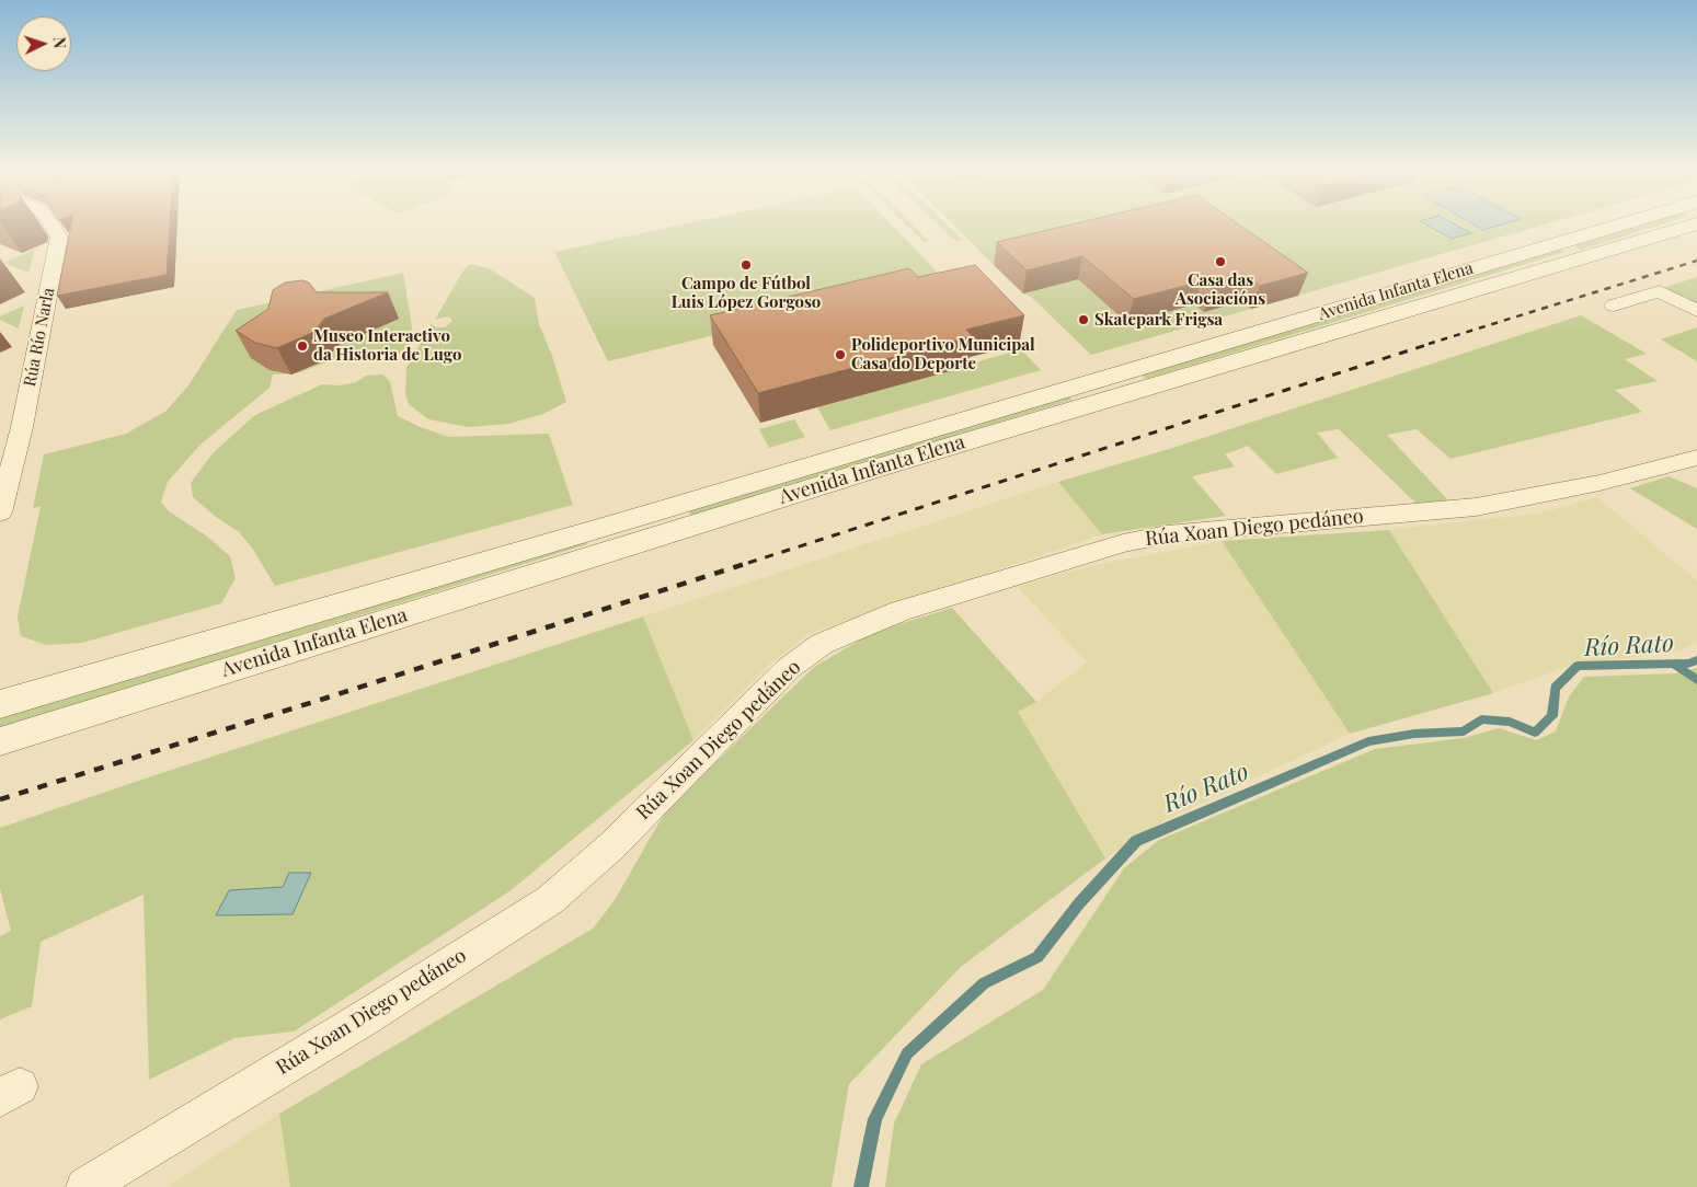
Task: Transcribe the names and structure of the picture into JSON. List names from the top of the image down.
{
  "streets": {
    "street": ["Avenida Infanta Elena", "Rúa Río Narla", "Rúa Xoan Diego pedáneo"]
  },
  "water": ["Río Rato"],
  "places": [
    "Casa das Asociacións",
    "Campo de Fútbol Luis López Gorgoso",
    "Skatepark Frigsa",
    "Museo Interactivo da Historia de Lugo",
    "Polideportivo Municipal Casa do Deporte"
  ],
  "north": "right"
}
